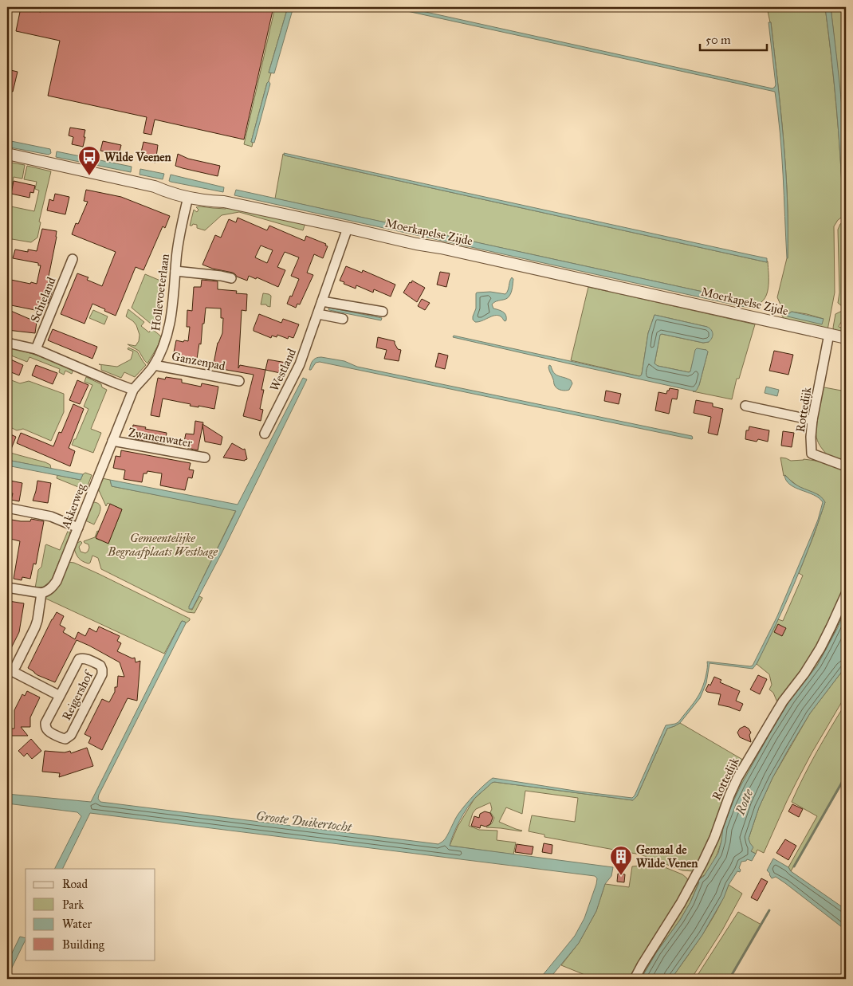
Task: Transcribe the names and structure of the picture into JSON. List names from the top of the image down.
{
  "streets": {
    "street": [
      "Moerkapelse Zijde",
      "Hollevoeterlaan",
      "Schieland",
      "Ganzenpad",
      "Westland",
      "Rottedijk",
      "Zwanenwater",
      "Akkerweg",
      "Reigershof"
    ]
  },
  "crossings": [
    ["Moerkapelse Zijde", "Hollevoeterlaan"],
    ["Moerkapelse Zijde", "Westland"],
    ["Moerkapelse Zijde", "Rottedijk"],
    ["Hollevoeterlaan", "Ganzenpad"],
    ["Hollevoeterlaan", "Akkerweg"],
    ["Zwanenwater", "Akkerweg"]
  ],
  "water": ["Rotte", "Groote Duikertocht"],
  "parks": ["Gemeentelijke Begraafplaats Westhage"],
  "places": {
    "bus stop": ["Wilde Veenen"],
    "building": ["Gemaal de Wilde Venen"]
  },
  "legend": [
    "Road",
    "Park",
    "Water",
    "Building"
  ],
  "scale_bar": "50 m"
}
